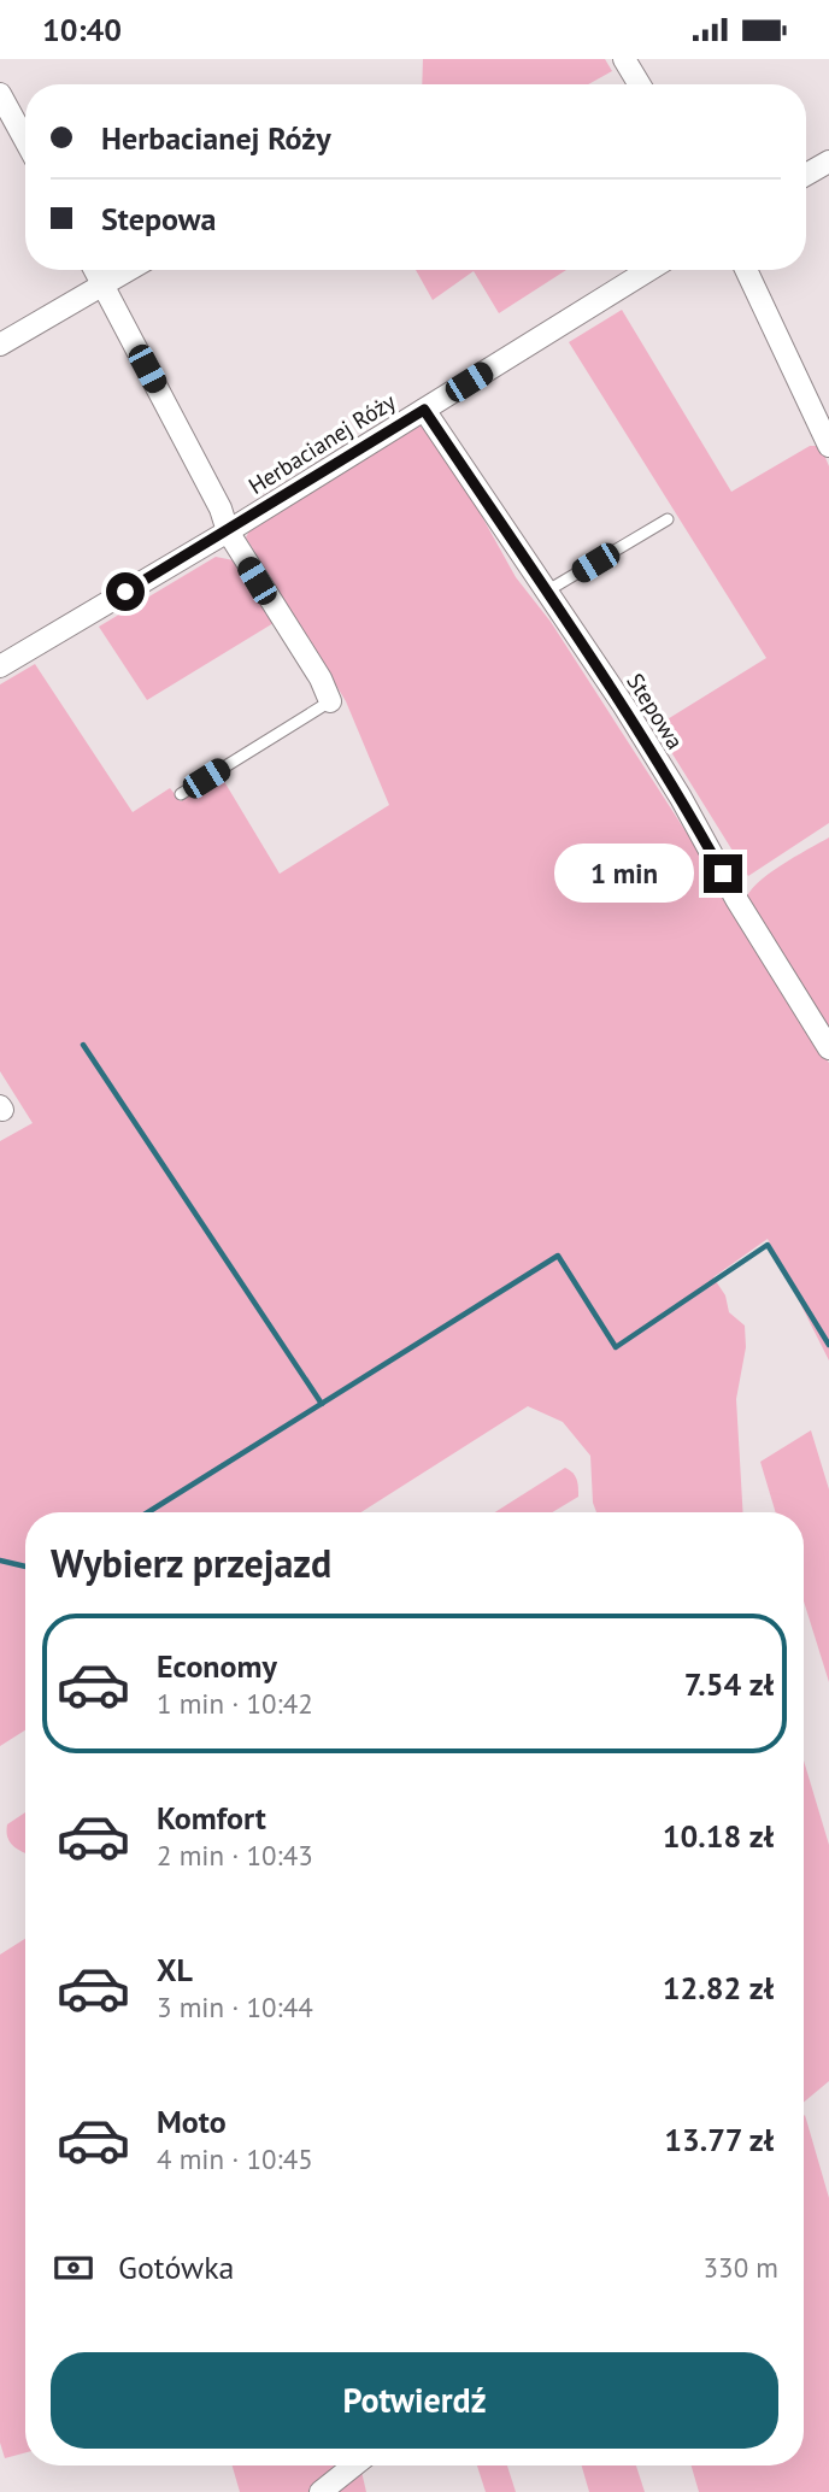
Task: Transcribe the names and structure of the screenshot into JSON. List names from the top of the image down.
{
  "streets": {
    "street": ["Herbacianej Róży", "Stepowa"]
  },
  "crossings": [
    ["Herbacianej Róży", "Stepowa"]
  ],
  "page": {
    "status": "10:40",
    "banner": ["Herbacianej Róży", "Stepowa"],
    "bubble": "1 min",
    "heading": "Wybierz przejazd",
    "list": [
      {
        "name": "Economy",
        "note": "1 min · 10:42",
        "value": "7.54 zł"
      },
      {
        "name": "Komfort",
        "note": "2 min · 10:43",
        "value": "10.18 zł"
      },
      {
        "name": "XL",
        "note": "3 min · 10:44",
        "value": "12.82 zł"
      },
      {
        "name": "Moto",
        "note": "4 min · 10:45",
        "value": "13.77 zł"
      }
    ],
    "pay": ["Gotówka", "330 m"],
    "buttons": "Potwierdź"
  }
}
